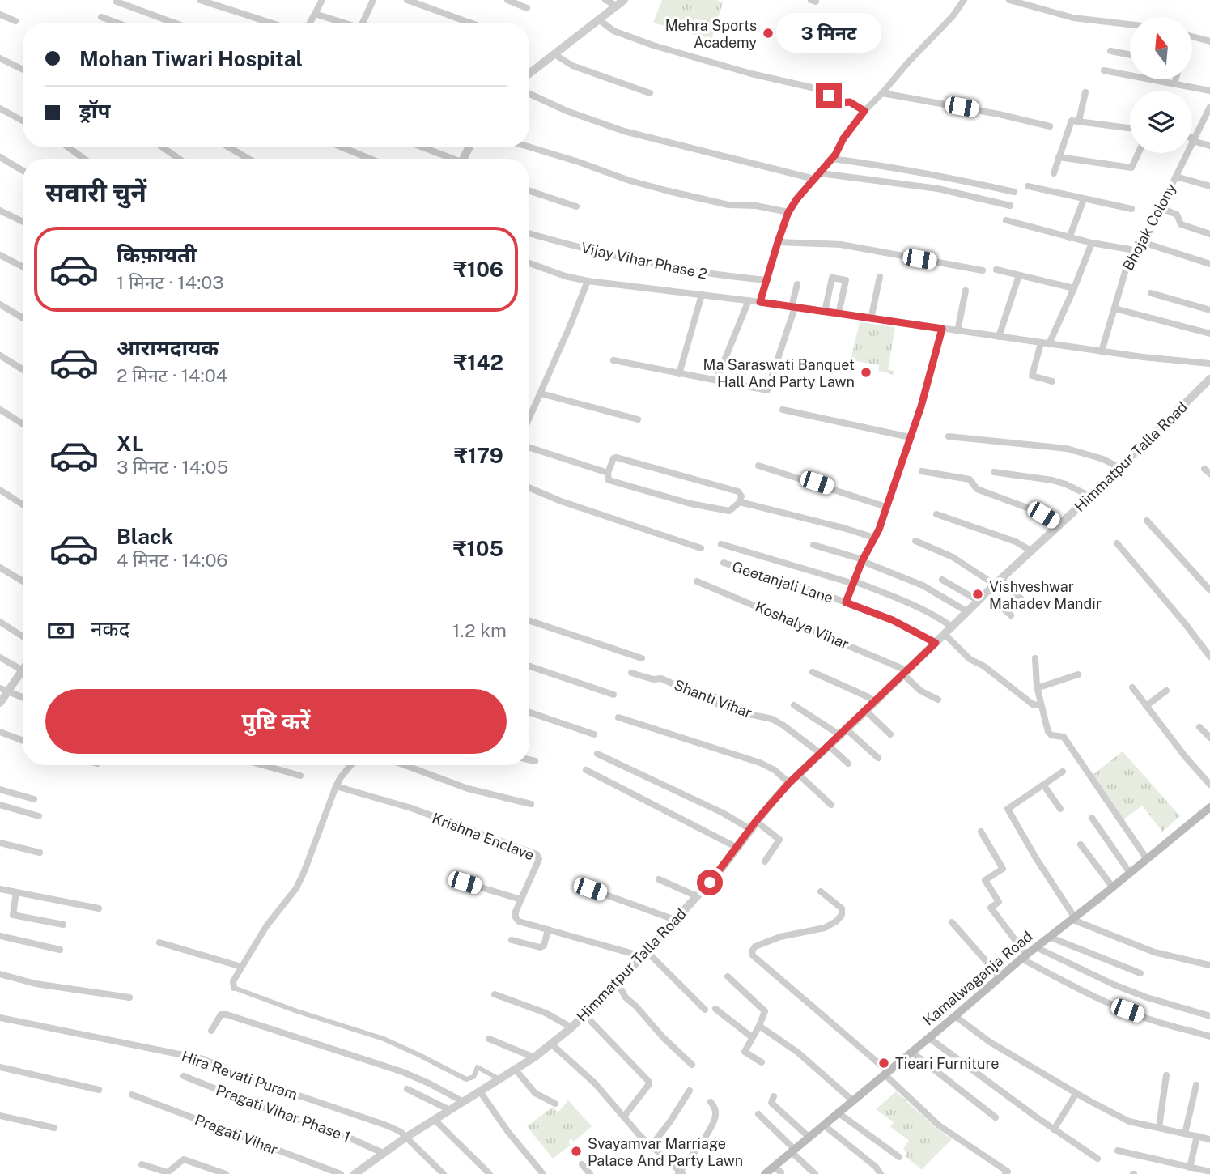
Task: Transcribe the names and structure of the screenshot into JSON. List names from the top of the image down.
{
  "streets": {
    "main road": ["Kamalwaganja Road"],
    "street": [
      "Bhojak Colony",
      "Vijay Vihar Phase 2",
      "Himmatpur Talla Road",
      "Geetanjali Lane",
      "Koshalya Vihar",
      "Shanti Vihar",
      "Krishna Enclave",
      "Hira Revati Puram",
      "Pragati Vihar Phase 1",
      "Pragati Vihar"
    ]
  },
  "crossings": [
    ["Himmatpur Talla Road", "Geetanjali Lane"],
    ["Himmatpur Talla Road", "Koshalya Vihar"],
    ["Himmatpur Talla Road", "Shanti Vihar"],
    ["Himmatpur Talla Road", "Krishna Enclave"],
    ["Himmatpur Talla Road", "Hira Revati Puram"],
    ["Himmatpur Talla Road", "Pragati Vihar Phase 1"]
  ],
  "places": [
    "Mehra Sports Academy",
    "Ma Saraswati Banquet Hall And Party Lawn",
    "Vishveshwar Mahadev Mandir",
    "Tieari Furniture",
    "Svayamvar Marriage Palace And Party Lawn"
  ],
  "north": "top",
  "page": {
    "bubble": "3 मिनट",
    "banner": ["Mohan Tiwari Hospital", "ड्रॉप"],
    "heading": "सवारी चुनें",
    "list": [
      {
        "name": "किफ़ायती",
        "note": "1 मिनट · 14:03",
        "value": "₹106"
      },
      {
        "name": "आरामदायक",
        "note": "2 मिनट · 14:04",
        "value": "₹142"
      },
      {
        "name": "XL",
        "note": "3 मिनट · 14:05",
        "value": "₹179"
      },
      {
        "name": "Black",
        "note": "4 मिनट · 14:06",
        "value": "₹105"
      }
    ],
    "pay": ["नकद", "1.2 km"],
    "buttons": "पुष्टि करें"
  }
}
